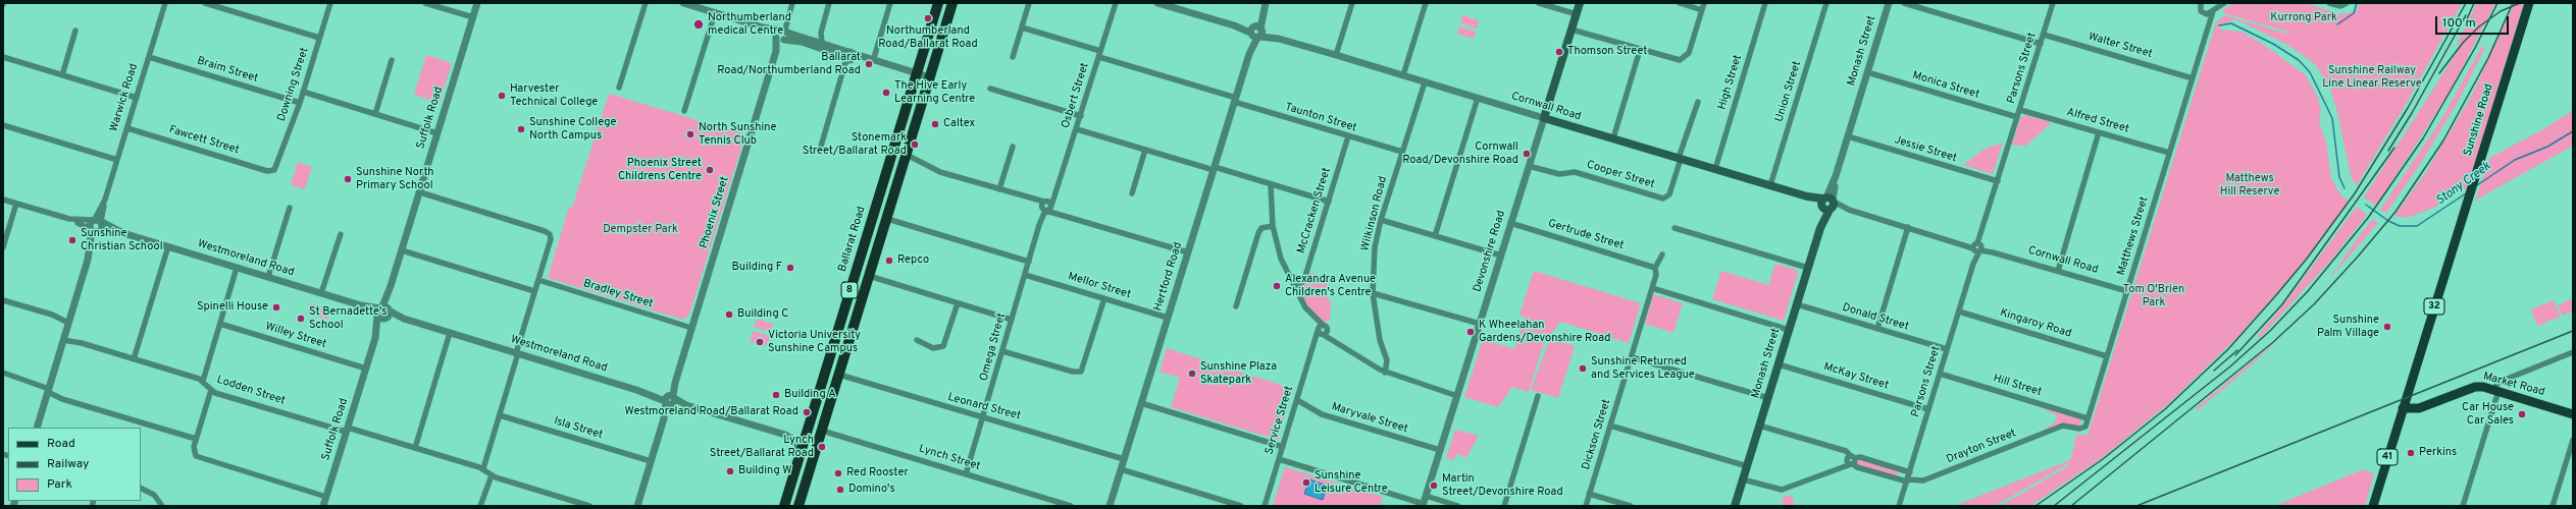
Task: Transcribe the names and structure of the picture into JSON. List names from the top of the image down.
{
  "streets": {
    "highway": ["Ballarat Road", "8"],
    "main road": [
      "Monash Street",
      "Cornwall Road",
      "Sunshine Road",
      "Devonshire Road",
      "32",
      "Market Road",
      "41"
    ],
    "street": [
      "Walter Street",
      "Parsons Street",
      "Braim Street",
      "High Street",
      "Downing Street",
      "Monica Street",
      "Union Street",
      "Osbert Street",
      "Warwick Road",
      "Suffolk Road",
      "Taunton Street",
      "Alfred Street",
      "Fawcett Street",
      "Jessie Street",
      "Cooper Street",
      "McCracken Street",
      "Phoenix Street",
      "Wilkinson Road",
      "Gertrude Street",
      "Matthews Street",
      "Westmoreland Road",
      "Hertford Road",
      "Mellor Street",
      "Bradley Street",
      "Donald Street",
      "Kingaroy Road",
      "Willey Street",
      "Omega Street",
      "McKay Street",
      "Hill Street",
      "Lodden Street",
      "Leonard Street",
      "Maryvale Street",
      "Service Street",
      "Isla Street",
      "Dickson Street",
      "Drayton Street",
      "Lynch Street"
    ]
  },
  "crossings": [
    ["Walter Street", "Parsons Street"],
    ["Walter Street", "Matthews Street"],
    ["Monash Street", "Monica Street"],
    ["Monash Street", "Cornwall Road"],
    ["Monash Street", "Jessie Street"],
    ["Monash Street", "Donald Street"],
    ["Monash Street", "McKay Street"],
    ["Parsons Street", "Monica Street"],
    ["Parsons Street", "Cornwall Road"],
    ["Parsons Street", "Alfred Street"],
    ["Parsons Street", "Jessie Street"],
    ["Parsons Street", "Donald Street"],
    ["Parsons Street", "Kingaroy Road"],
    ["Parsons Street", "McKay Street"],
    ["Parsons Street", "Hill Street"],
    ["Parsons Street", "Drayton Street"],
    ["Braim Street", "Downing Street"],
    ["Braim Street", "Warwick Road"],
    ["High Street", "Cornwall Road"],
    ["Downing Street", "Fawcett Street"],
    ["Union Street", "Cornwall Road"],
    ["Osbert Street", "Taunton Street"],
    ["Osbert Street", "Omega Street"],
    ["Warwick Road", "Fawcett Street"],
    ["Warwick Road", "Westmoreland Road"],
    ["Cornwall Road", "Cooper Street"],
    ["Cornwall Road", "Wilkinson Road"],
    ["Cornwall Road", "Matthews Street"],
    ["Cornwall Road", "Devonshire Road"],
    ["Cornwall Road", "Hertford Road"],
    ["Suffolk Road", "Westmoreland Road"],
    ["Suffolk Road", "Willey Street"],
    ["Suffolk Road", "Lodden Street"],
    ["Taunton Street", "McCracken Street"],
    ["Taunton Street", "Wilkinson Road"],
    ["Taunton Street", "Hertford Road"],
    ["Sunshine Road", "Market Road"],
    ["Sunshine Road", "41"],
    ["Alfred Street", "Matthews Street"],
    ["Cooper Street", "Devonshire Road"],
    ["Phoenix Street", "Westmoreland Road"],
    ["Phoenix Street", "Bradley Street"],
    ["Phoenix Street", "Isla Street"],
    ["Gertrude Street", "Devonshire Road"],
    ["Gertrude Street", "Dickson Street"],
    ["Matthews Street", "Kingaroy Road"],
    ["Matthews Street", "Hill Street"],
    ["Matthews Street", "Drayton Street"],
    ["Ballarat Road", "Westmoreland Road"],
    ["Devonshire Road", "Maryvale Street"],
    ["Hertford Road", "Mellor Street"],
    ["Hertford Road", "Leonard Street"],
    ["Mellor Street", "Omega Street"],
    ["8", "Leonard Street"],
    ["8", "Lynch Street"],
    ["Omega Street", "Leonard Street"],
    ["Omega Street", "Lynch Street"],
    ["Market Road", "41"],
    ["Hill Street", "Drayton Street"],
    ["Maryvale Street", "Service Street"]
  ],
  "water": ["Stony Creek"],
  "parks": [
    "Kurrong Park",
    "Sunshine Railway Line Linear Reserve",
    "Matthews Hill Reserve",
    "Dempster Park",
    "Tom O'Brien Park"
  ],
  "places": [
    "Northumberland Road/Ballarat Road",
    "Northumberland medical Centre",
    "Thomson Street",
    "Ballarat Road/Northumberland Road",
    "The Hive Early Learning Centre",
    "Harvester Technical College",
    "Caltex",
    "Sunshine College North Campus",
    "North Sunshine Tennis Club",
    "Stonemark Street/Ballarat Road",
    "Cornwall Road/Devonshire Road",
    "Phoenix Street Childrens Centre",
    "Sunshine North Primary School",
    "Sunshine Christian School",
    "Repco",
    "Building F",
    "Alexandra Avenue Children's Centre",
    "Spinelli House",
    "Building C",
    "St Bernadette's School",
    "Sunshine Palm Village",
    "K Wheelahan Gardens/Devonshire Road",
    "Victoria University Sunshine Campus",
    "Sunshine Returned and Services League",
    "Sunshine Plaza Skatepark",
    "Building A",
    "Westmoreland Road/Ballarat Road",
    "Car House Car Sales",
    "Lynch Street/Ballarat Road",
    "Perkins",
    "Building W",
    "Red Rooster",
    "Sunshine Leisure Centre",
    "Martin Street/Devonshire Road",
    "Domino's"
  ],
  "legend": ["Road", "Railway", "Park"],
  "scale_bar": "100 m"
}
